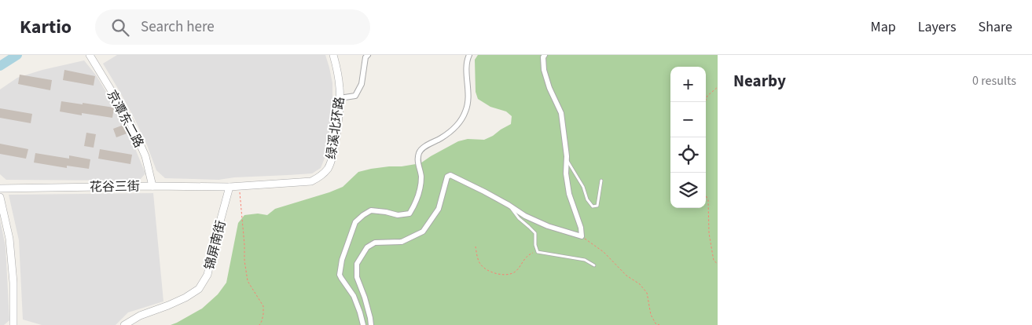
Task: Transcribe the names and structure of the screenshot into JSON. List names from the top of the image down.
{
  "streets": {
    "street": [
      "京潭东二路",
      "绿溪北环路",
      "花谷三街",
      "锦屏南街"
    ]
  },
  "crossings": [
    ["京潭东二路", "花谷三街"],
    ["绿溪北环路", "花谷三街"],
    ["绿溪北环路", "锦屏南街"],
    ["花谷三街", "锦屏南街"]
  ],
  "page": {
    "header": "Kartio",
    "search": "Search here",
    "nav": ["Map", "Layers", "Share"],
    "heading": ["Nearby", "0 results"],
    "map_buttons": ["+", "−"]
  }
}
